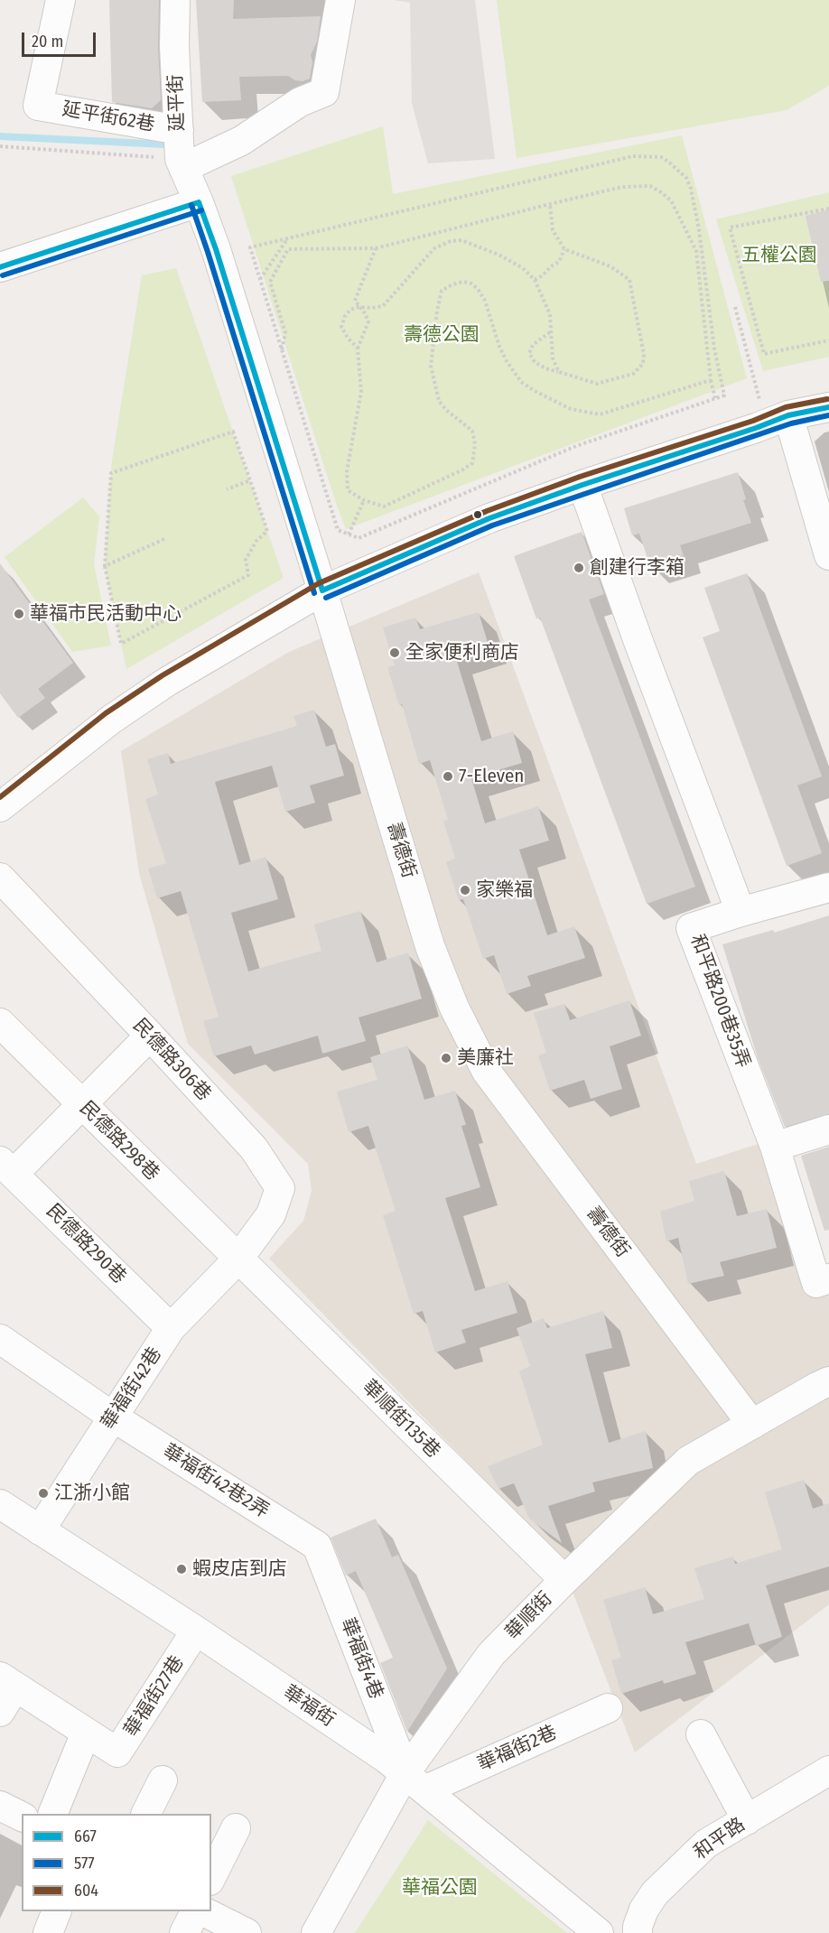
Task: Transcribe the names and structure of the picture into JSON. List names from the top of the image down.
{
  "streets": {
    "street": [
      "延平街",
      "延平街62巷",
      "壽德街",
      "和平路200巷35弄",
      "民德路306巷",
      "民德路298巷",
      "民德路290巷",
      "華福街42巷",
      "華順街135巷",
      "華福街42巷2弄",
      "華順街",
      "華福街4巷",
      "華福街27巷",
      "華福街",
      "華福街2巷",
      "和平路"
    ]
  },
  "crossings": [
    ["延平街", "延平街62巷"],
    ["延平街", "壽德街"],
    ["壽德街", "華順街"],
    ["民德路306巷", "民德路298巷"],
    ["民德路306巷", "華福街42巷"],
    ["民德路306巷", "華順街135巷"],
    ["民德路298巷", "華福街42巷"],
    ["民德路298巷", "華順街135巷"],
    ["民德路290巷", "華福街42巷"],
    ["華福街42巷", "華順街135巷"],
    ["華福街42巷", "華福街42巷2弄"],
    ["華福街42巷", "華福街"],
    ["華順街135巷", "華順街"],
    ["華福街42巷2弄", "華福街4巷"],
    ["華順街", "華福街4巷"],
    ["華順街", "華福街"],
    ["華順街", "華福街2巷"],
    ["華福街4巷", "華福街"],
    ["華福街4巷", "華福街2巷"],
    ["華福街27巷", "華福街"],
    ["華福街", "華福街2巷"]
  ],
  "parks": ["五權公園", "壽德公園", "華福公園"],
  "places": [
    "創建行李箱",
    "華福市民活動中心",
    "全家便利商店",
    "7-Eleven",
    "家樂福",
    "美廉社",
    "江浙小館",
    "蝦皮店到店"
  ],
  "lines": ["transit line 667", "transit line 577", "transit line 604"],
  "legend": ["667", "577", "604"],
  "scale_bar": "20 m"
}
